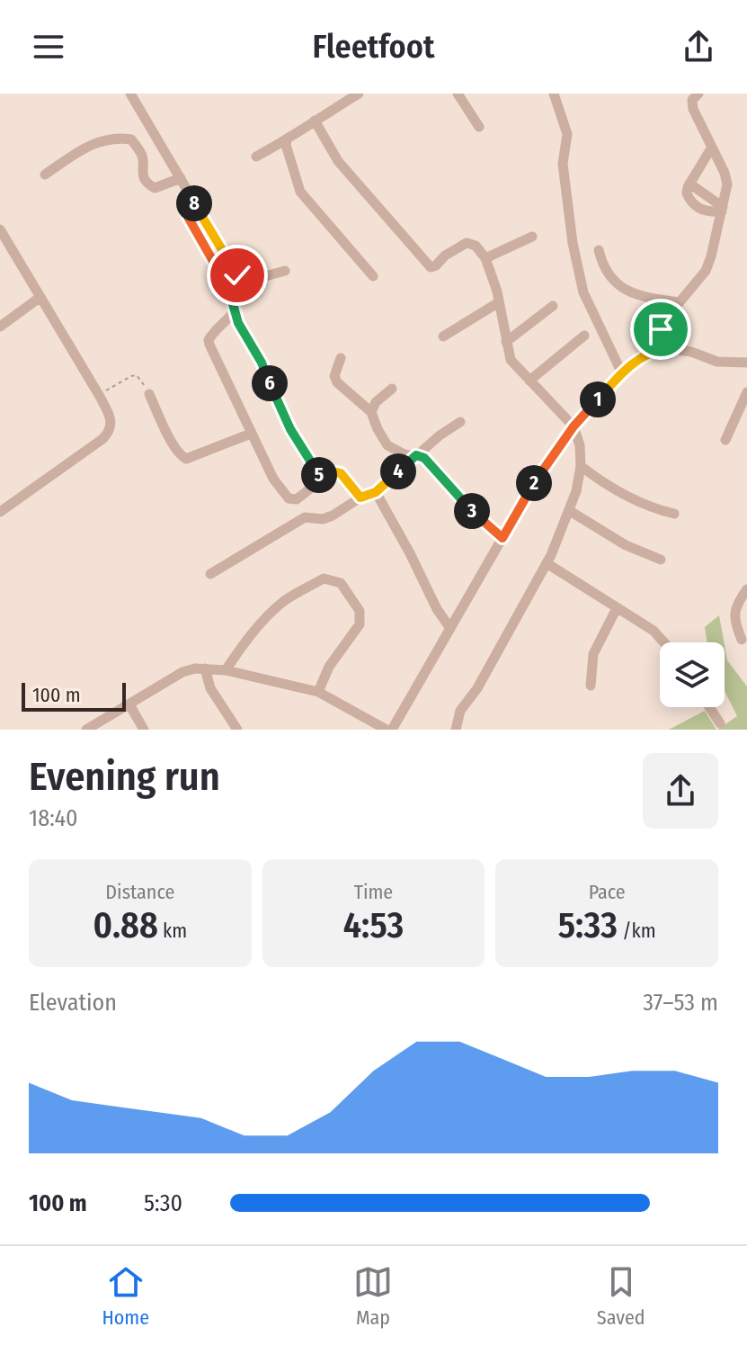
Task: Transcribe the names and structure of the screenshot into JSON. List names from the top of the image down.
{
  "scale_bar": "100 m",
  "page": {
    "header": "Fleetfoot",
    "pins": [
      "8",
      "6",
      "1",
      "4",
      "5",
      "2",
      "3"
    ],
    "scale": "100 m",
    "heading": ["Evening run", "18:40"],
    "stats": [
      ["Distance", "0.88 km"],
      ["Time", "4:53"],
      ["Pace", "5:33 /km"]
    ],
    "chart": ["Elevation", "37–53 m"],
    "list": [
      {
        "name": "100 m",
        "note": "5:30"
      }
    ],
    "tabs": ["Home", "Map", "Saved"]
  }
}
